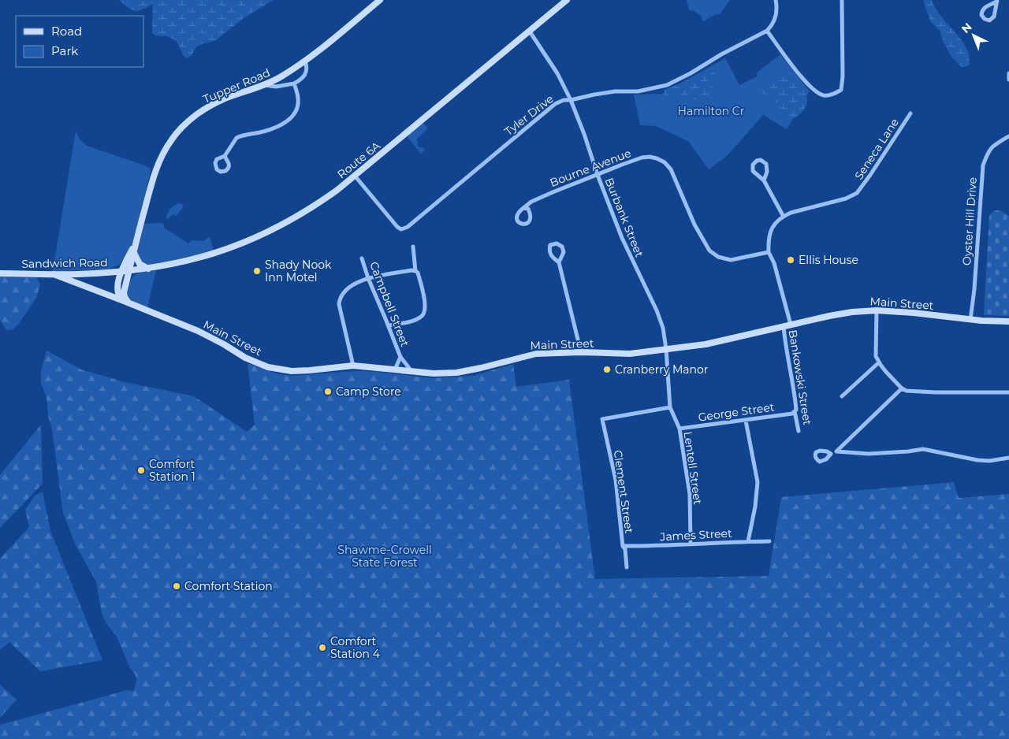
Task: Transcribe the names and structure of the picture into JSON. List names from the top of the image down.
{
  "streets": {
    "main road": [
      "Tupper Road",
      "Route 6A",
      "Sandwich Road",
      "Main Street"
    ],
    "street": [
      "Tyler Drive",
      "Seneca Lane",
      "Bourne Avenue",
      "Burbank Street",
      "Oyster Hill Drive",
      "Campbell Street",
      "Bankowski Street",
      "George Street",
      "Lentell Street",
      "Clement Street",
      "James Street"
    ]
  },
  "crossings": [
    ["Tupper Road", "Route 6A"],
    ["Tupper Road", "Sandwich Road"],
    ["Tyler Drive", "Route 6A"],
    ["Tyler Drive", "Burbank Street"],
    ["Route 6A", "Burbank Street"],
    ["Route 6A", "Sandwich Road"],
    ["Bourne Avenue", "Burbank Street"],
    ["Burbank Street", "Main Street"],
    ["Burbank Street", "Lentell Street"],
    ["Oyster Hill Drive", "Main Street"],
    ["Sandwich Road", "Main Street"],
    ["Main Street", "Campbell Street"],
    ["Main Street", "Bankowski Street"],
    ["Main Street", "Lentell Street"],
    ["Bankowski Street", "George Street"],
    ["George Street", "Lentell Street"],
    ["Lentell Street", "Clement Street"],
    ["Lentell Street", "James Street"],
    ["Clement Street", "James Street"]
  ],
  "parks": ["Hamilton Cr", "Shawme-Crowell State Forest"],
  "places": [
    "Ellis House",
    "Shady Nook Inn Motel",
    "Cranberry Manor",
    "Camp Store",
    "Comfort Station 1",
    "Comfort Station",
    "Comfort Station 4"
  ],
  "legend": ["Road", "Park"],
  "north": "top left"
}
